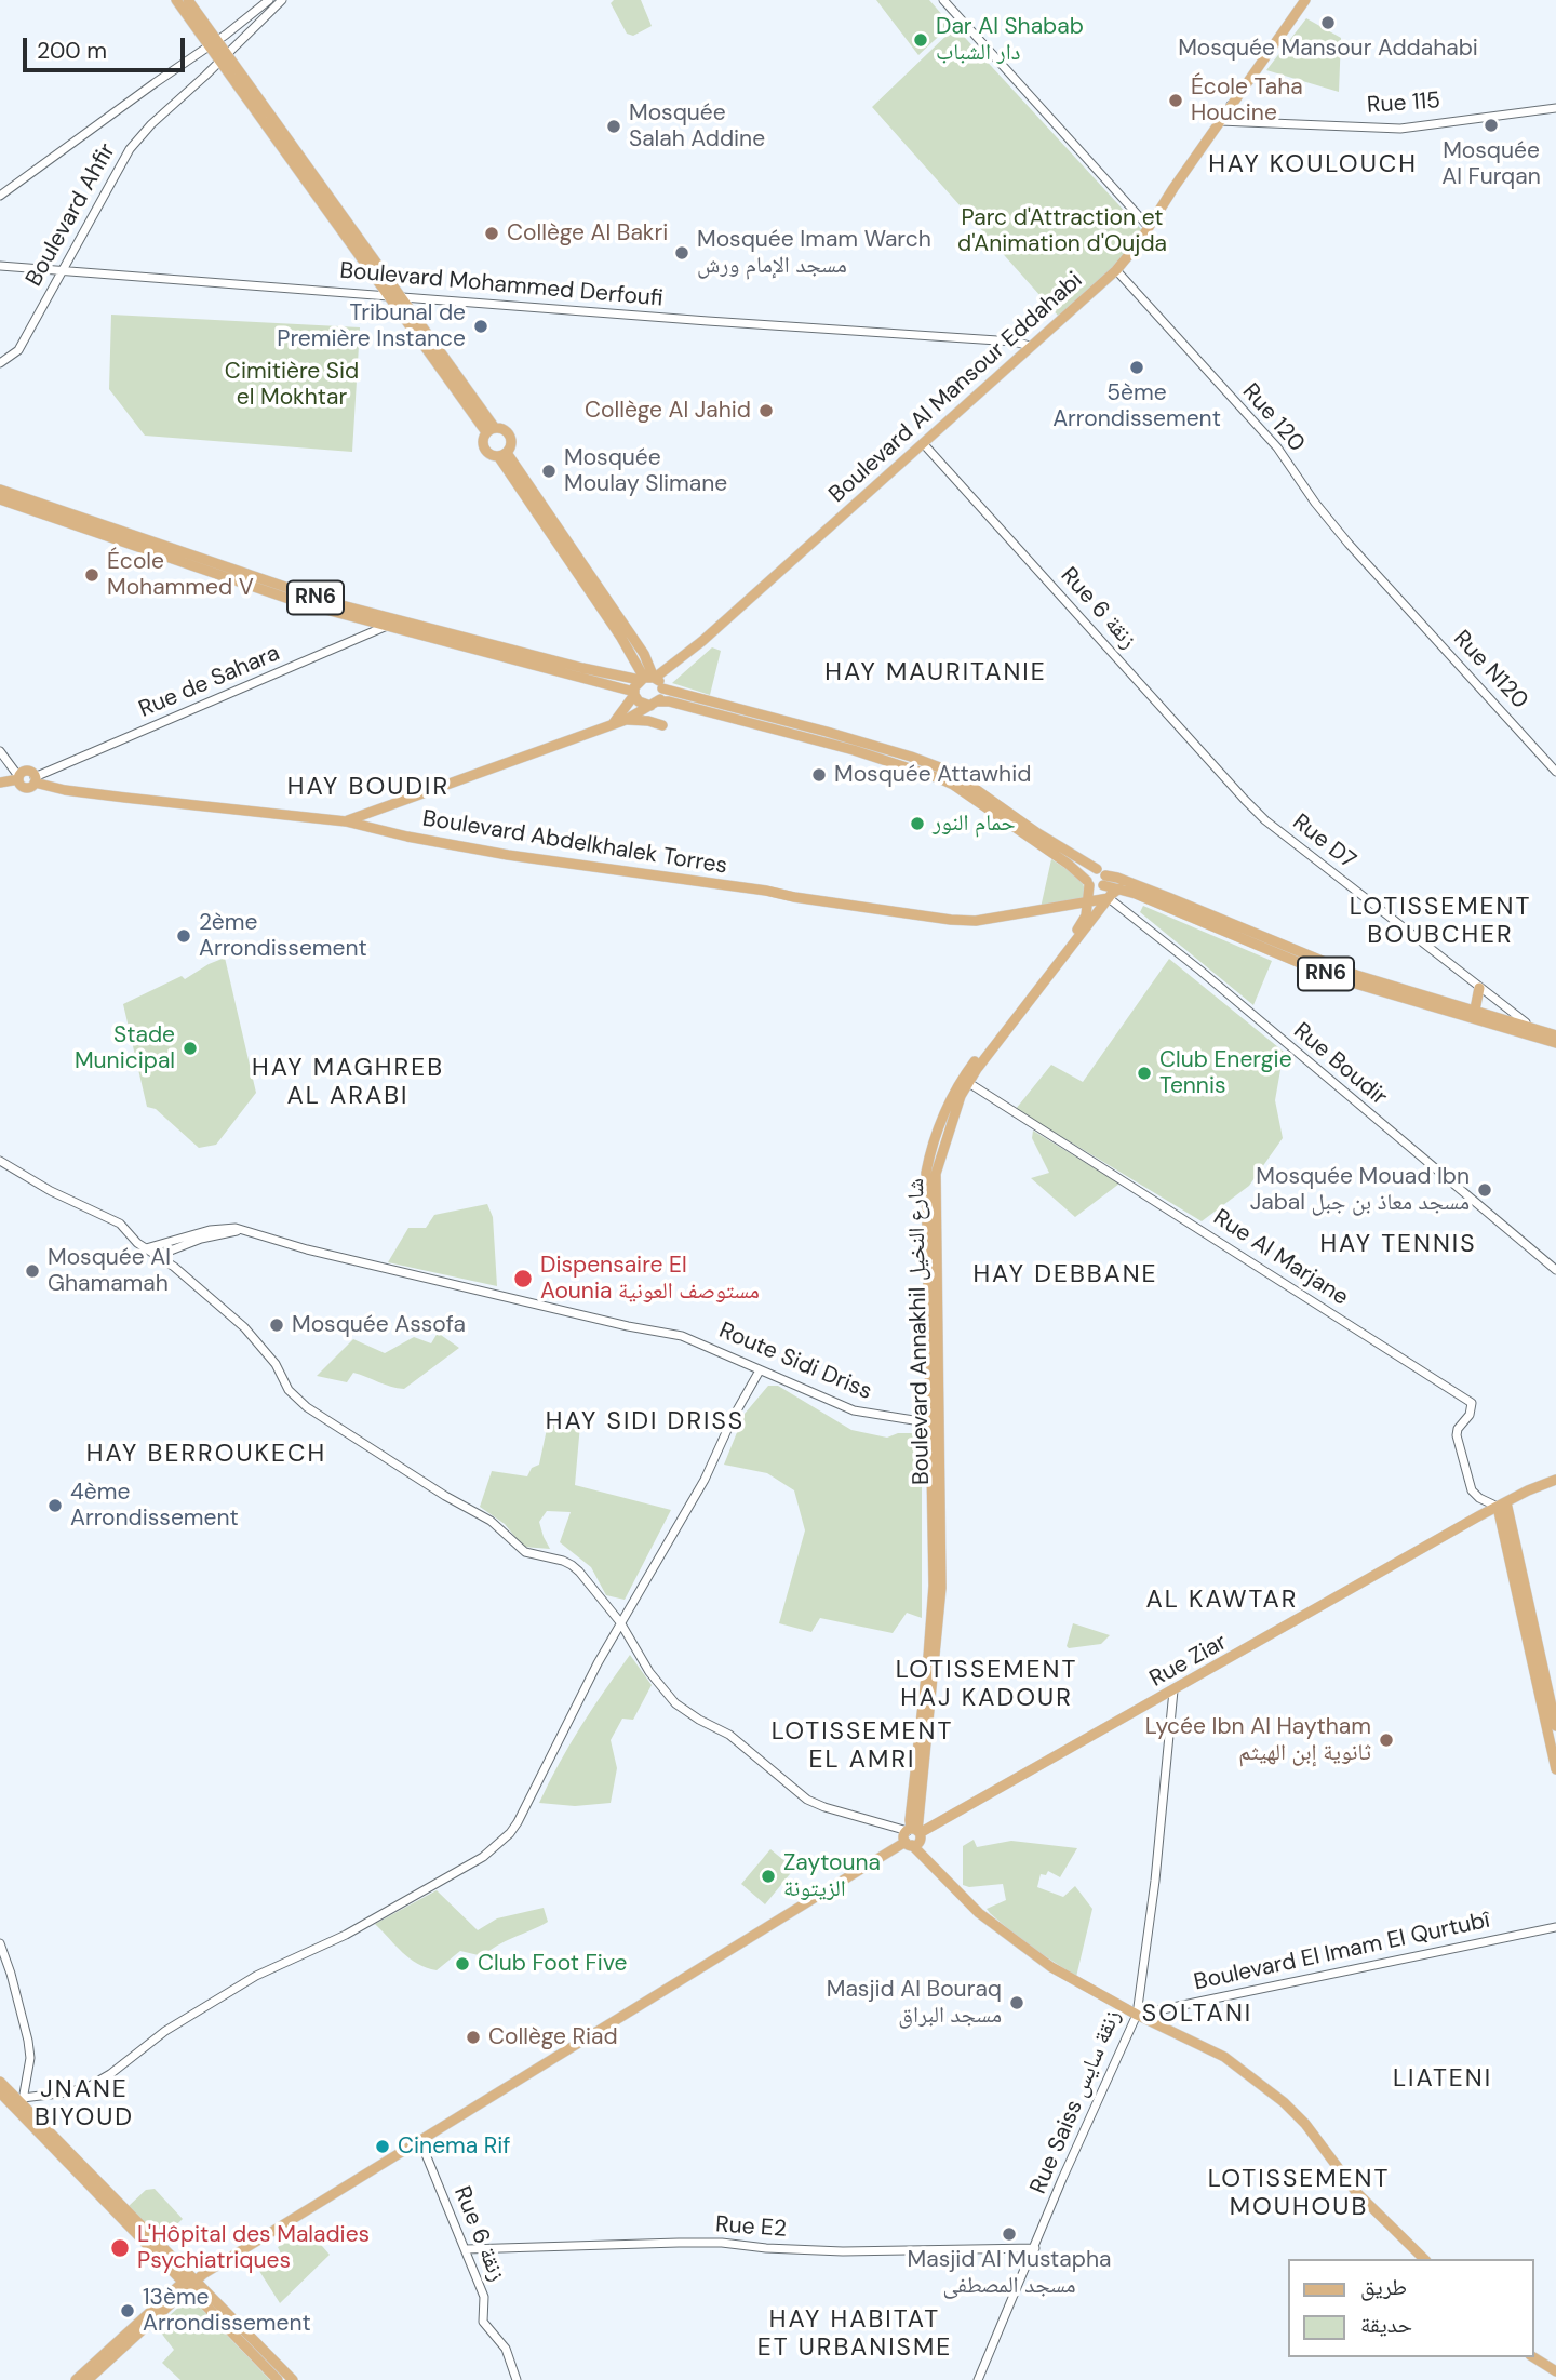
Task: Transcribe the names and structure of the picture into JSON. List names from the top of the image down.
{
  "streets": {
    "main road": [
      "Boulevard Al Mansour Eddahabi",
      "RN6",
      "Boulevard Abdelkhalek Torres",
      "Rue Boudir",
      "Boulevard Annakhil شارع النخيل",
      "Rue Ziar"
    ],
    "street": [
      "Rue 115",
      "Boulevard Ahfir",
      "Boulevard Mohammed Derfoufi",
      "Rue 120",
      "Rue 6 زنقة",
      "Rue N120",
      "Rue de Sahara",
      "Rue D7",
      "Rue Al Marjane",
      "Route Sidi Driss",
      "Boulevard El Imam El Qurtubî",
      "Rue Saiss زنقة سايس",
      "Rue E2"
    ]
  },
  "crossings": [
    ["Rue 115", "Boulevard Al Mansour Eddahabi"],
    ["Boulevard Ahfir", "Boulevard Mohammed Derfoufi"],
    ["Boulevard Mohammed Derfoufi", "Boulevard Al Mansour Eddahabi"],
    ["Boulevard Al Mansour Eddahabi", "Rue 120"],
    ["Boulevard Al Mansour Eddahabi", "RN6"],
    ["Boulevard Al Mansour Eddahabi", "Rue 6 زنقة"],
    ["Rue 120", "Rue N120"],
    ["RN6", "Rue de Sahara"],
    ["RN6", "Rue D7"],
    ["RN6", "Rue Boudir"],
    ["RN6", "Boulevard Annakhil شارع النخيل"],
    ["Rue 6 زنقة", "Rue D7"],
    ["Rue 6 زنقة", "Rue Ziar"],
    ["Rue 6 زنقة", "Rue E2"],
    ["Rue de Sahara", "Boulevard Abdelkhalek Torres"],
    ["Boulevard Abdelkhalek Torres", "Rue Boudir"],
    ["Boulevard Abdelkhalek Torres", "Boulevard Annakhil شارع النخيل"],
    ["Rue Boudir", "Boulevard Annakhil شارع النخيل"],
    ["Rue Al Marjane", "Boulevard Annakhil شارع النخيل"],
    ["Rue Al Marjane", "Rue Ziar"],
    ["Boulevard Annakhil شارع النخيل", "Route Sidi Driss"],
    ["Boulevard Annakhil شارع النخيل", "Rue Ziar"],
    ["Rue Ziar", "Rue Saiss زنقة سايس"],
    ["Boulevard El Imam El Qurtubî", "Rue Saiss زنقة سايس"],
    ["Rue Saiss زنقة سايس", "Rue E2"]
  ],
  "districts": [
    "HAY KOULOUCH",
    "HAY MAURITANIE",
    "HAY BOUDIR",
    "LOTISSEMENT BOUBCHER",
    "HAY MAGHREB AL ARABI",
    "HAY TENNIS",
    "HAY DEBBANE",
    "HAY SIDI DRISS",
    "HAY BERROUKECH",
    "AL KAWTAR",
    "LOTISSEMENT HAJ KADOUR",
    "LOTISSEMENT EL AMRI",
    "SOLTANI",
    "LIATENI",
    "JNANE BIYOUD",
    "LOTISSEMENT MOUHOUB",
    "HAY HABITAT ET URBANISME"
  ],
  "parks": ["Parc d'Attraction et d'Animation d'Oujda", "Cimitière Sid el Mokhtar"],
  "places": [
    "Mosquée Mansour Addahabi",
    "Dar Al Shabab دار الشباب",
    "École Taha Houcine",
    "Mosquée Al Furqan",
    "Mosquée Salah Addine",
    "Collège Al Bakri",
    "Mosquée Imam Warch مسجد الإمام ورش",
    "Tribunal de Première Instance",
    "5ème Arrondissement",
    "Collège Al Jahid",
    "Mosquée Moulay Slimane",
    "École Mohammed V",
    "Mosquée Attawhid",
    "حمام النور",
    "2ème Arrondissement",
    "Stade Municipal",
    "Club Energie Tennis",
    "Mosquée Mouad Ibn Jabal مسجد معاذ بن جبل",
    "Mosquée Al Ghamamah",
    "Dispensaire El Aounia مستوصف العونية",
    "Mosquée Assofa",
    "4ème Arrondissement",
    "Lycée Ibn Al Haytham ثانوية إبن الهيثم",
    "Zaytouna الزيتونة",
    "Club Foot Five",
    "Masjid Al Bouraq مسجد البراق",
    "Collège Riad",
    "Cinema Rif",
    "Masjid Al Mustapha مسجد المصطفى",
    "L'Hôpital des Maladies Psychiatriques",
    "13ème Arrondissement"
  ],
  "legend": ["طريق", "حديقة"],
  "scale_bar": "200 m"
}
